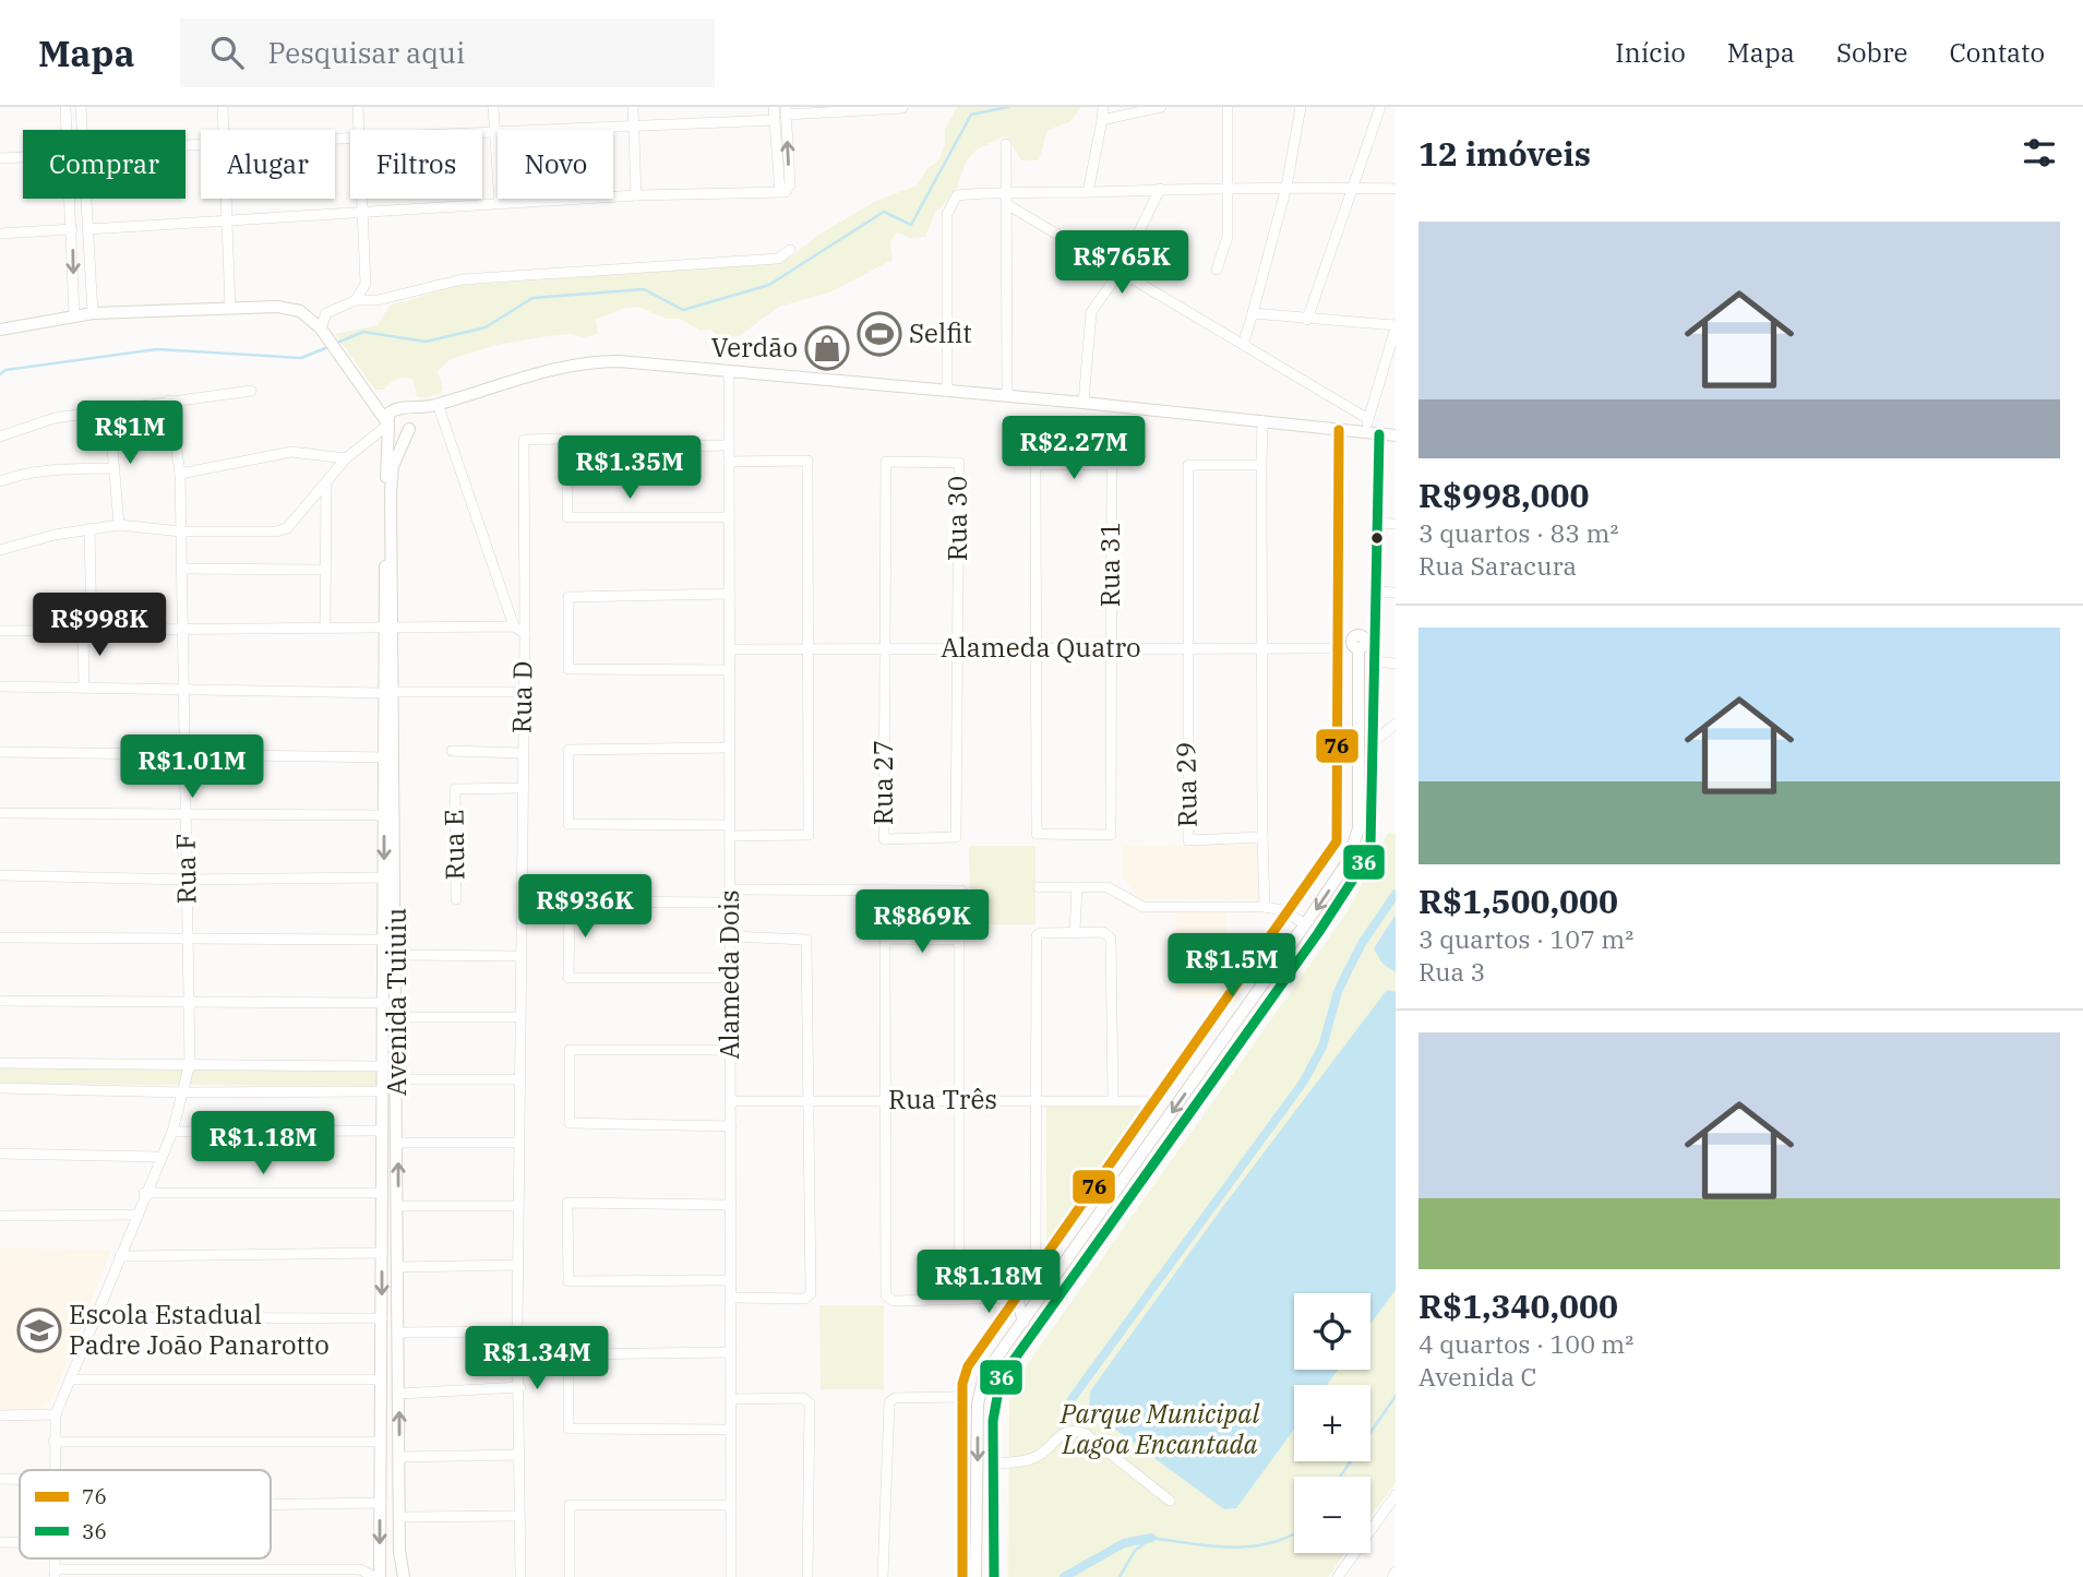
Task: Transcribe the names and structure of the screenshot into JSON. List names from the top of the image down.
{
  "streets": {
    "main road": ["Alameda Quatro", "Avenida Tuiuiu"],
    "street": [
      "Rua 30",
      "Rua 31",
      "Rua D",
      "Rua 27",
      "Rua 29",
      "Rua E",
      "Rua F",
      "Alameda Dois",
      "Rua Três"
    ]
  },
  "crossings": [
    ["Rua 30", "Alameda Quatro"],
    ["Rua 30", "Rua 27"],
    ["Rua 31", "Alameda Quatro"],
    ["Alameda Quatro", "Rua 27"],
    ["Alameda Quatro", "Rua 29"],
    ["Alameda Quatro", "Alameda Dois"],
    ["Rua D", "Rua E"],
    ["Alameda Dois", "Rua Três"]
  ],
  "parks": ["Parque Municipal Lagoa Encantada"],
  "places": {
    "sports": ["Selfit"],
    "shop": ["Verdão"],
    "school or university": ["Escola Estadual Padre João Panarotto"]
  },
  "lines": ["transit line 76", "transit line 36"],
  "legend": ["76", "36"],
  "page": {
    "header": "Mapa",
    "search": "Pesquisar aqui",
    "nav": [
      "Início",
      "Mapa",
      "Sobre",
      "Contato"
    ],
    "heading": "12 imóveis",
    "chip": [
      "Comprar",
      "Alugar",
      "Filtros",
      "Novo"
    ],
    "list": [
      {
        "name": "R$998,000",
        "note": "3 quartos · 83 m² · Rua Saracura"
      },
      {
        "name": "R$1,500,000",
        "note": "3 quartos · 107 m² · Rua 3"
      },
      {
        "name": "R$1,340,000",
        "note": "4 quartos · 100 m² · Avenida C"
      }
    ],
    "price": [
      "R$765K",
      "R$1M",
      "R$2.27M",
      "R$1.35M",
      "R$998K",
      "R$1.01M",
      "R$936K",
      "R$869K",
      "R$1.5M",
      "R$1.18M",
      "R$1.18M",
      "R$1.34M"
    ],
    "map_buttons": ["+", "−"]
  }
}
